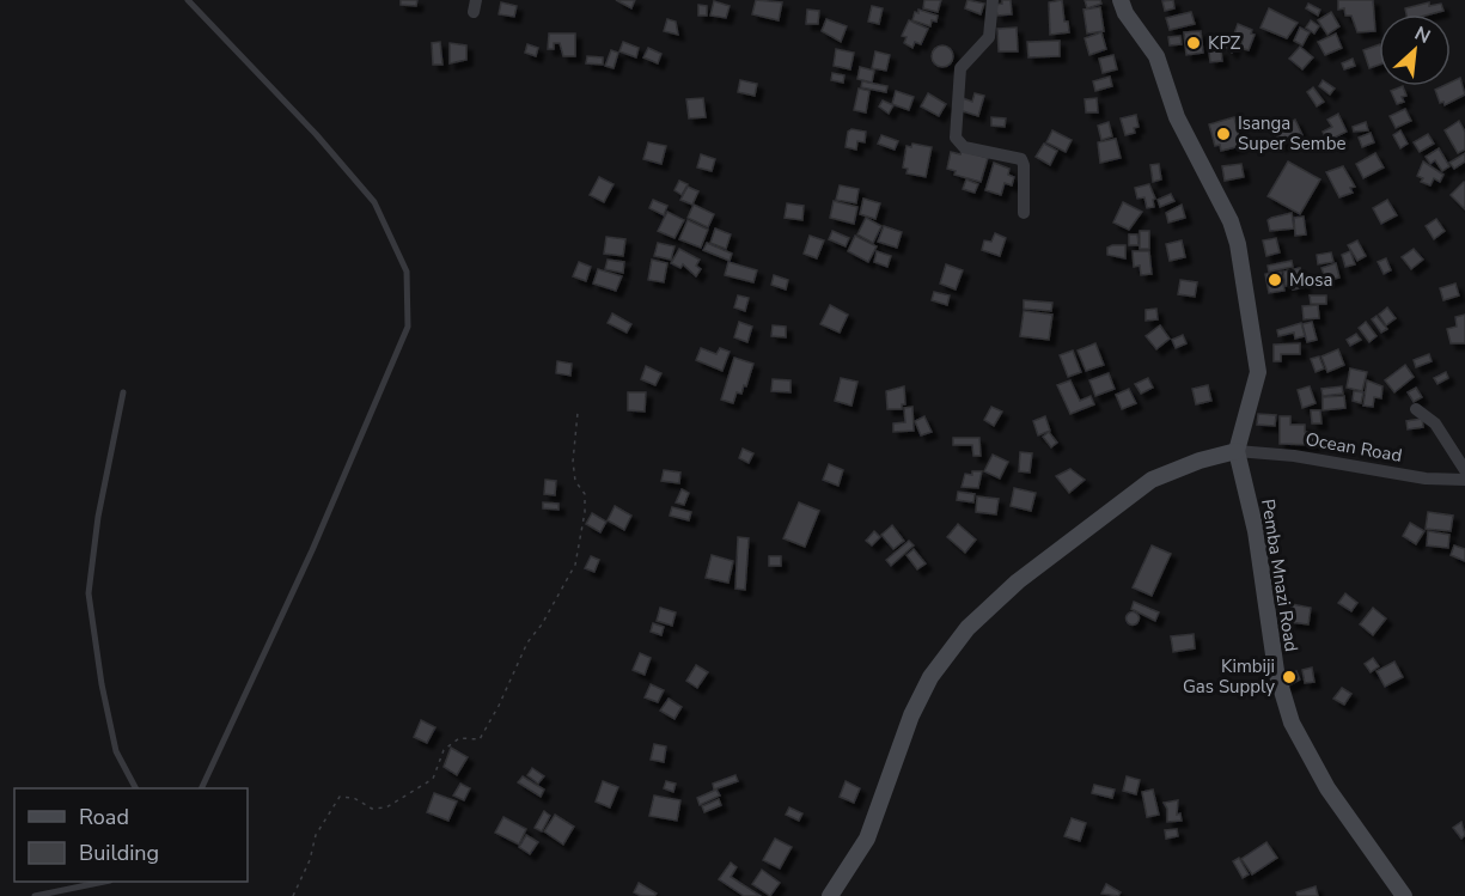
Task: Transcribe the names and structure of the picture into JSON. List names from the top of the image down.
{
  "streets": {
    "main road": ["Pemba Mnazi Road"],
    "street": ["Ocean Road"]
  },
  "crossings": [
    ["Ocean Road", "Pemba Mnazi Road"]
  ],
  "places": [
    "KPZ",
    "Isanga Super Sembe",
    "Mosa",
    "Kimbiji Gas Supply"
  ],
  "legend": ["Road", "Building"],
  "north": "top right"
}
